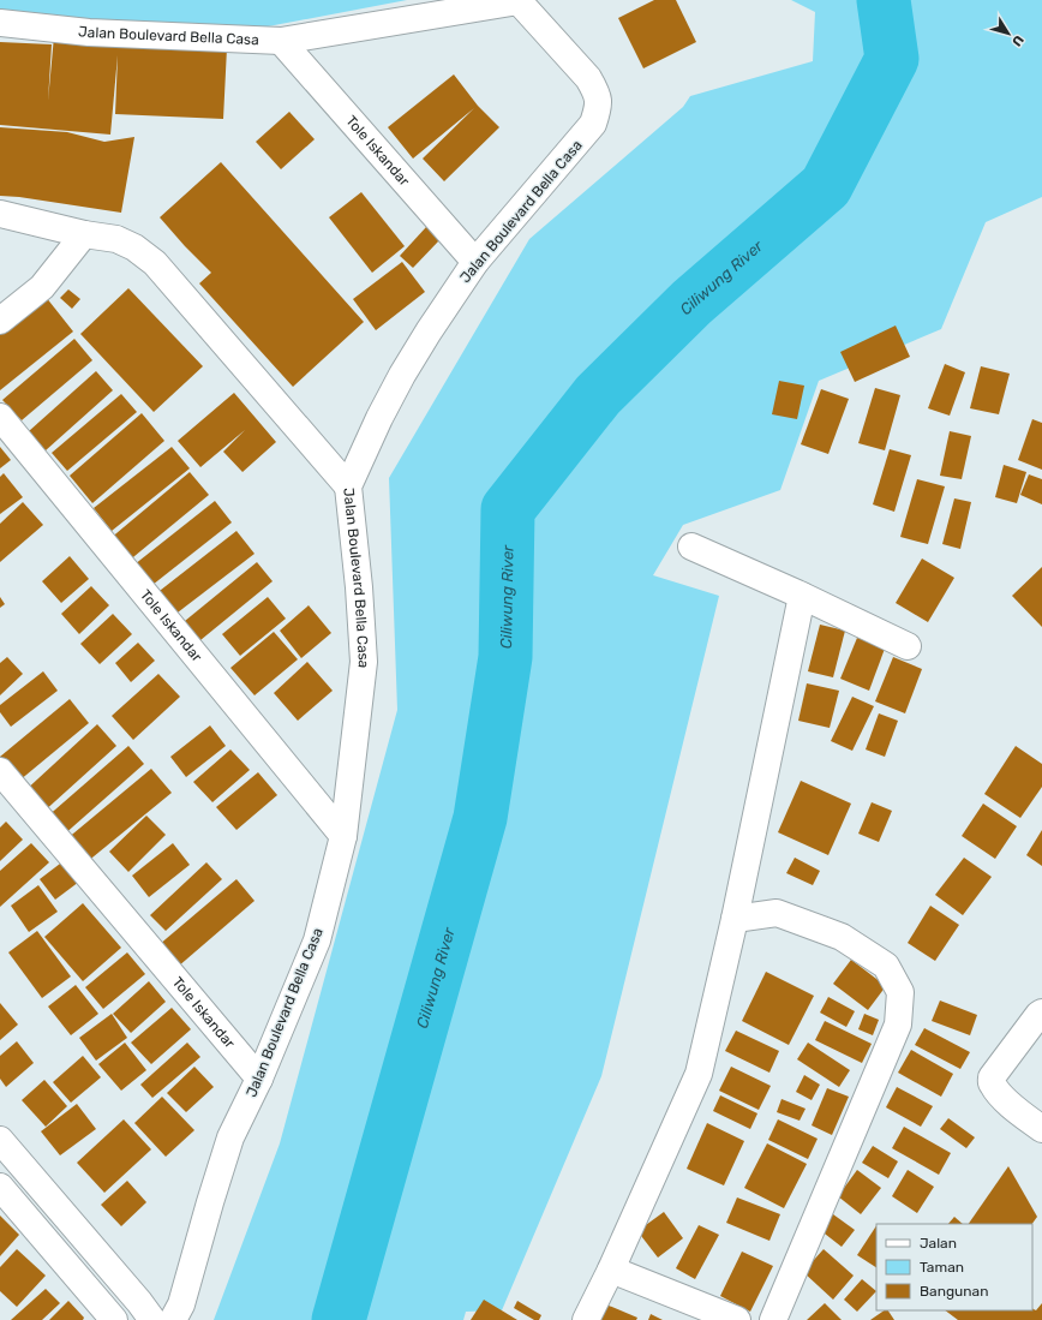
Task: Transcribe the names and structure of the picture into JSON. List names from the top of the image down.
{
  "streets": {
    "street": ["Jalan Boulevard Bella Casa", "Tole Iskandar"]
  },
  "crossings": [
    ["Jalan Boulevard Bella Casa", "Tole Iskandar"]
  ],
  "water": ["Ciliwung River"],
  "legend": ["Jalan", "Taman", "Bangunan"],
  "north": "bottom right"
}
